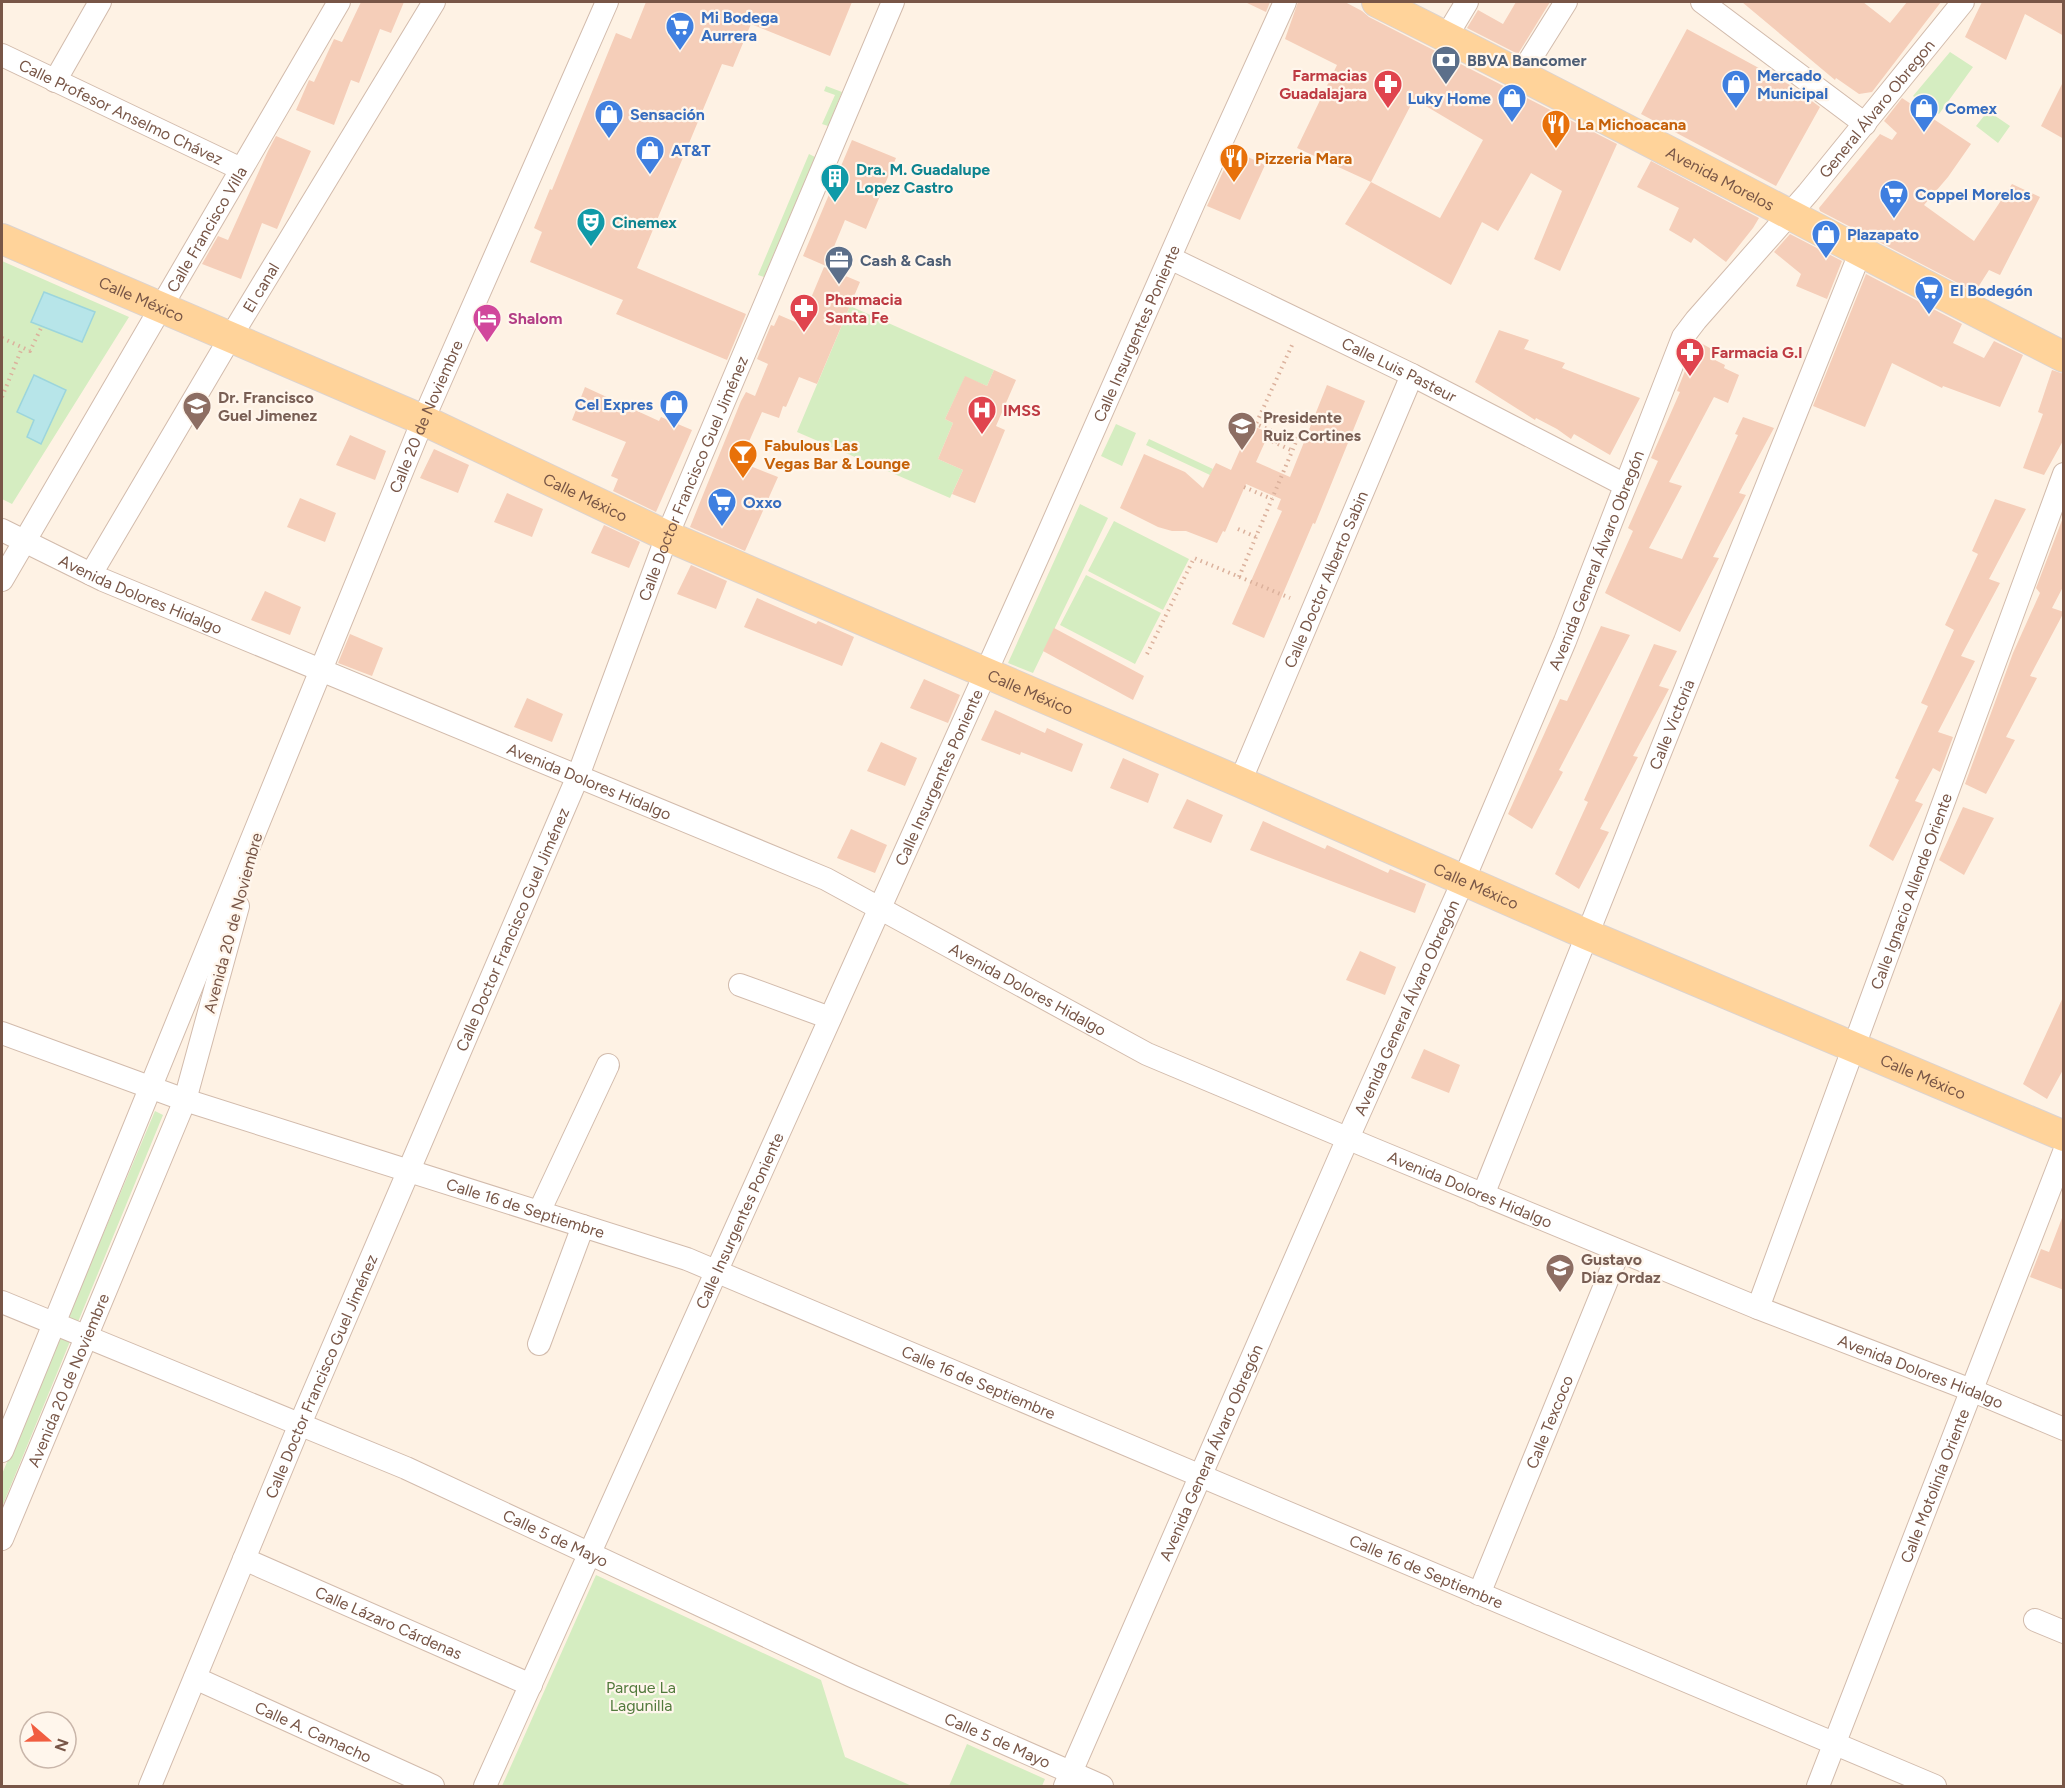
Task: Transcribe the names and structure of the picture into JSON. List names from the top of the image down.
{
  "streets": {
    "main road": ["Avenida Morelos", "Calle México"],
    "street": [
      "General Álvaro Obregon",
      "Calle Profesor Anselmo Chávez",
      "Calle Francisco Villa",
      "El canal",
      "Calle Insurgentes Poniente",
      "Calle Luis Pasteur",
      "Calle 20 de Noviembre",
      "Calle Doctor Francisco Guel Jiménez",
      "Avenida General Álvaro Obregón",
      "Calle Doctor Alberto Sabin",
      "Avenida Dolores Hidalgo",
      "Calle Victoria",
      "Calle Ignacio Allende Oriente",
      "Avenida 20 de Noviembre",
      "Calle 16 de Septiembre",
      "Calle Texcoco",
      "Calle Motolinía Oriente",
      "Calle 5 de Mayo",
      "Calle Lázaro Cárdenas",
      "Calle A. Camacho"
    ]
  },
  "crossings": [
    ["General Álvaro Obregon", "Avenida Morelos"],
    ["General Álvaro Obregon", "Avenida General Álvaro Obregón"],
    ["Calle Profesor Anselmo Chávez", "Calle Francisco Villa"],
    ["Avenida Morelos", "Avenida General Álvaro Obregón"],
    ["Avenida Morelos", "Calle Victoria"],
    ["Calle Francisco Villa", "Calle México"],
    ["Calle Francisco Villa", "Avenida Dolores Hidalgo"],
    ["El canal", "Calle México"],
    ["El canal", "Avenida Dolores Hidalgo"],
    ["Calle México", "Calle Insurgentes Poniente"],
    ["Calle México", "Calle 20 de Noviembre"],
    ["Calle México", "Calle Doctor Francisco Guel Jiménez"],
    ["Calle México", "Avenida General Álvaro Obregón"],
    ["Calle México", "Calle Doctor Alberto Sabin"],
    ["Calle México", "Calle Victoria"],
    ["Calle México", "Calle Ignacio Allende Oriente"],
    ["Calle Insurgentes Poniente", "Calle Luis Pasteur"],
    ["Calle Insurgentes Poniente", "Avenida Dolores Hidalgo"],
    ["Calle Insurgentes Poniente", "Calle 16 de Septiembre"],
    ["Calle Insurgentes Poniente", "Calle 5 de Mayo"],
    ["Calle Insurgentes Poniente", "Calle Lázaro Cárdenas"],
    ["Calle Luis Pasteur", "Avenida General Álvaro Obregón"],
    ["Calle Luis Pasteur", "Calle Doctor Alberto Sabin"],
    ["Calle 20 de Noviembre", "Avenida Dolores Hidalgo"],
    ["Calle 20 de Noviembre", "Avenida 20 de Noviembre"],
    ["Calle Doctor Francisco Guel Jiménez", "Avenida Dolores Hidalgo"],
    ["Calle Doctor Francisco Guel Jiménez", "Calle 16 de Septiembre"],
    ["Calle Doctor Francisco Guel Jiménez", "Calle 5 de Mayo"],
    ["Calle Doctor Francisco Guel Jiménez", "Calle Lázaro Cárdenas"],
    ["Calle Doctor Francisco Guel Jiménez", "Calle A. Camacho"],
    ["Avenida General Álvaro Obregón", "Avenida Dolores Hidalgo"],
    ["Avenida General Álvaro Obregón", "Calle 16 de Septiembre"],
    ["Avenida General Álvaro Obregón", "Calle 5 de Mayo"],
    ["Avenida Dolores Hidalgo", "Calle Victoria"],
    ["Avenida Dolores Hidalgo", "Calle Ignacio Allende Oriente"],
    ["Avenida Dolores Hidalgo", "Calle Texcoco"],
    ["Avenida Dolores Hidalgo", "Calle Motolinía Oriente"],
    ["Avenida 20 de Noviembre", "Calle 16 de Septiembre"],
    ["Avenida 20 de Noviembre", "Calle 5 de Mayo"],
    ["Calle 16 de Septiembre", "Calle Texcoco"],
    ["Calle 16 de Septiembre", "Calle Motolinía Oriente"]
  ],
  "parks": ["Parque La Lagunilla"],
  "places": {
    "supermarket": [
      "Mi Bodega Aurrera",
      "Coppel Morelos",
      "El Bodegón",
      "Oxxo"
    ],
    "bank": ["BBVA Bancomer"],
    "pharmacy": ["Farmacias Guadalajara", "Pharmacia Santa Fe", "Farmacia G.I"],
    "shop": [
      "Mercado Municipal",
      "Luky Home",
      "Comex",
      "Sensación",
      "AT&T",
      "Plazapato",
      "Cel Expres"
    ],
    "restaurant": ["La Michoacana", "Pizzeria Mara"],
    "building": ["Dra. M. Guadalupe Lopez Castro"],
    "theatre": ["Cinemex"],
    "office": ["Cash & Cash"],
    "hotel": ["Shalom"],
    "school or university": ["Dr. Francisco Guel Jimenez", "Presidente Ruiz Cortines", "Gustavo Diaz Ordaz"],
    "hospital": ["IMSS"],
    "bar": ["Fabulous Las Vegas Bar & Lounge"]
  },
  "north": "right"
}
